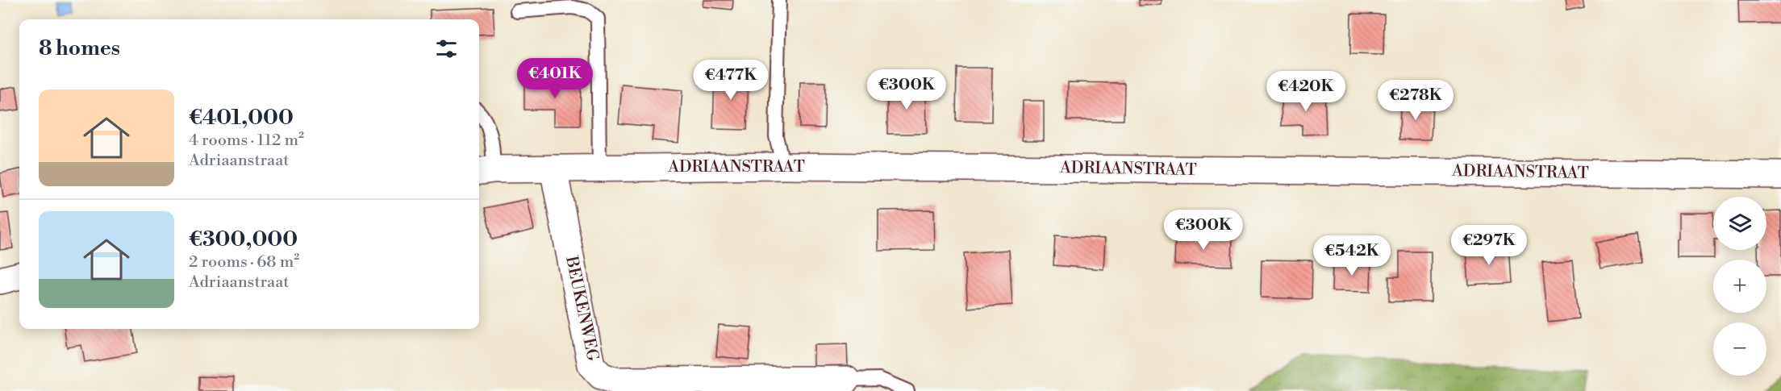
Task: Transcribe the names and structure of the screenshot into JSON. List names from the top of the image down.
{
  "streets": {
    "street": ["ADRIAANSTRAAT", "BEUKENWEG"]
  },
  "crossings": [
    ["ADRIAANSTRAAT", "BEUKENWEG"]
  ],
  "page": {
    "heading": "8 homes",
    "price": [
      "€401K",
      "€477K",
      "€300K",
      "€420K",
      "€278K",
      "€300K",
      "€297K",
      "€542K"
    ],
    "list": [
      {
        "name": "€401,000",
        "note": "4 rooms · 112 m² · Adriaanstraat"
      },
      {
        "name": "€300,000",
        "note": "2 rooms · 68 m² · Adriaanstraat"
      }
    ],
    "map_buttons": ["+", "−"]
  }
}
